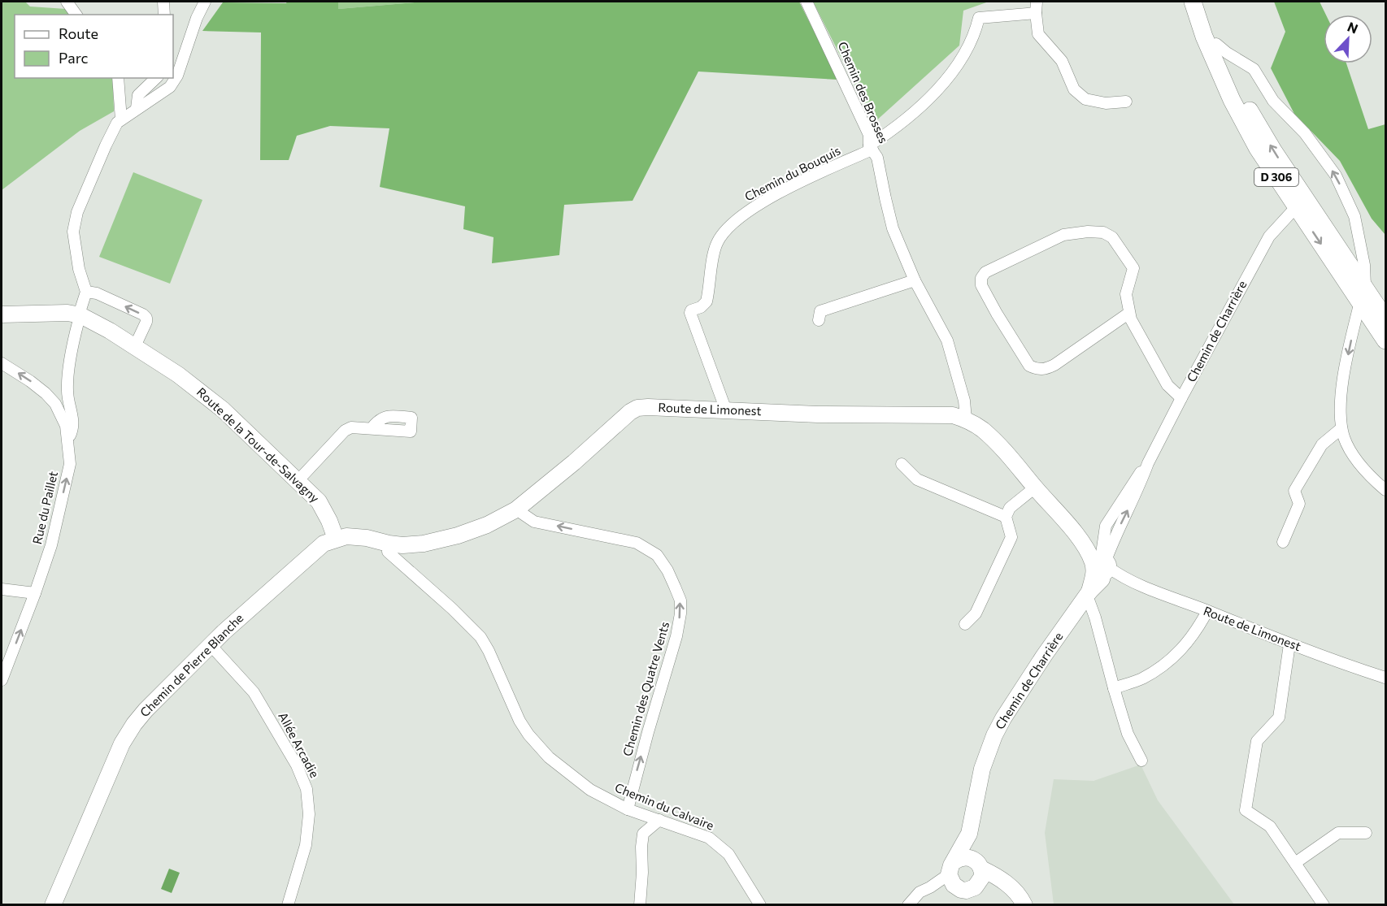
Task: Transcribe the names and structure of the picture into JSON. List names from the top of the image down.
{
  "streets": {
    "main road": ["D 306"],
    "street": [
      "Chemin des Brosses",
      "Chemin du Bouquis",
      "Chemin de Charrière",
      "Route de Limonest",
      "Route de la Tour-de-Salvagny",
      "Rue du Paillet",
      "Chemin de Pierre Blanche",
      "Chemin des Quatre Vents",
      "Allée Arcadie",
      "Chemin du Calvaire"
    ]
  },
  "crossings": [
    ["Chemin des Brosses", "Chemin du Bouquis"],
    ["Chemin des Brosses", "Route de Limonest"],
    ["Chemin du Bouquis", "Route de Limonest"],
    ["D 306", "Chemin de Charrière"],
    ["Chemin de Charrière", "Route de Limonest"],
    ["Route de Limonest", "Route de la Tour-de-Salvagny"],
    ["Route de Limonest", "Chemin de Pierre Blanche"],
    ["Route de Limonest", "Chemin des Quatre Vents"],
    ["Route de Limonest", "Chemin du Calvaire"],
    ["Route de la Tour-de-Salvagny", "Chemin de Pierre Blanche"],
    ["Chemin de Pierre Blanche", "Allée Arcadie"],
    ["Chemin des Quatre Vents", "Chemin du Calvaire"]
  ],
  "legend": ["Route", "Parc"],
  "north": "top right"
}
